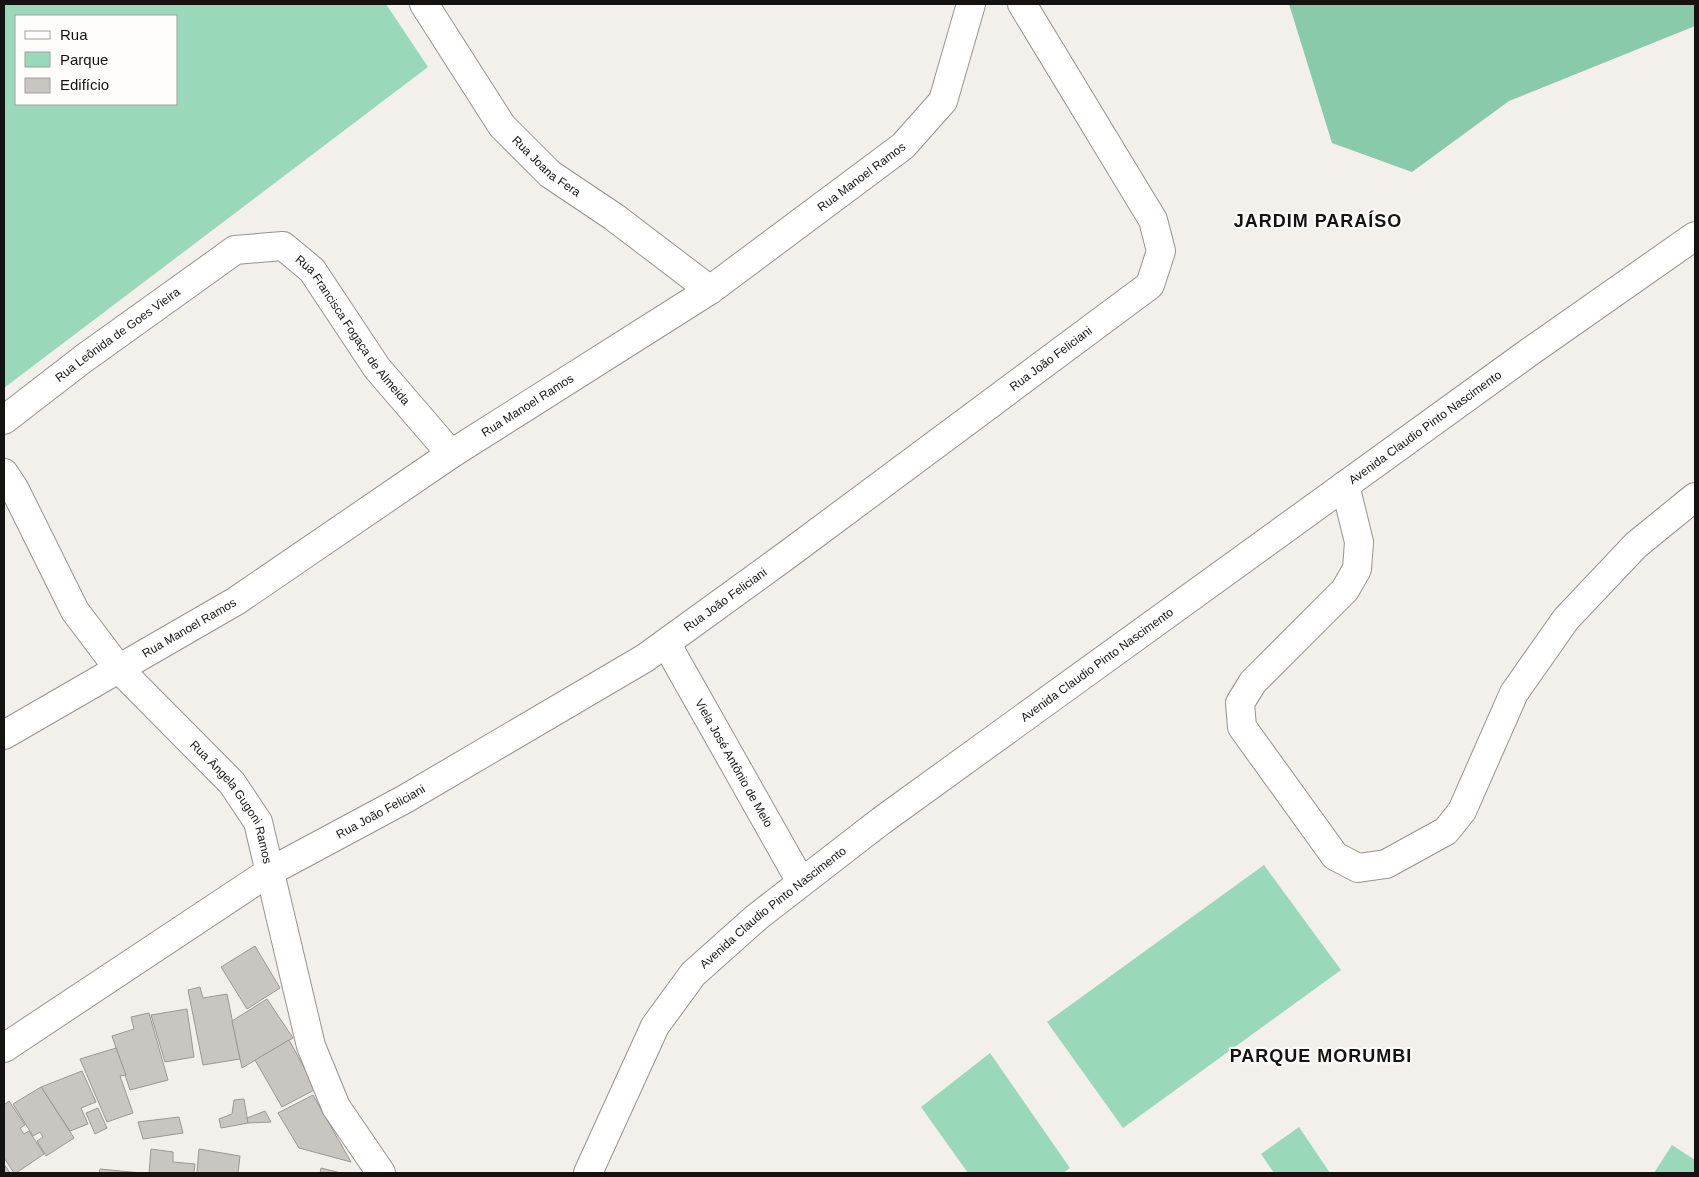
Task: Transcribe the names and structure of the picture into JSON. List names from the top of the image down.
{
  "streets": {
    "street": [
      "Rua Joana Fera",
      "Rua Manoel Ramos",
      "Rua Francisca Fogaça de Almeida",
      "Rua Leônida de Goes Vieira",
      "Rua João Feliciani",
      "Avenida Claudio Pinto Nascimento",
      "Viela José Antônio de Melo",
      "Rua Ângela Gugoni Ramos"
    ]
  },
  "crossings": [
    ["Rua Joana Fera", "Rua Manoel Ramos"],
    ["Rua Manoel Ramos", "Rua Francisca Fogaça de Almeida"],
    ["Rua Manoel Ramos", "Rua Ângela Gugoni Ramos"],
    ["Rua Francisca Fogaça de Almeida", "Rua Leônida de Goes Vieira"],
    ["Rua João Feliciani", "Viela José Antônio de Melo"],
    ["Rua João Feliciani", "Rua Ângela Gugoni Ramos"],
    ["Avenida Claudio Pinto Nascimento", "Viela José Antônio de Melo"]
  ],
  "districts": ["JARDIM PARAÍSO", "PARQUE MORUMBI"],
  "legend": ["Rua", "Parque", "Edifício"]
}
